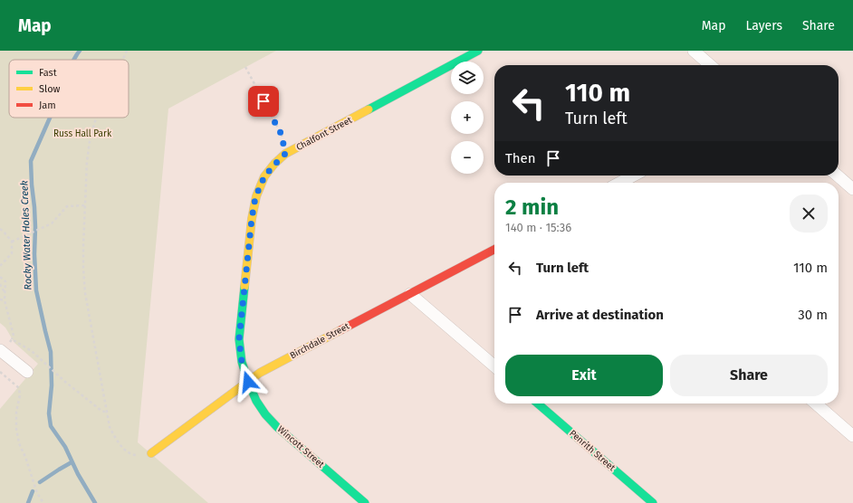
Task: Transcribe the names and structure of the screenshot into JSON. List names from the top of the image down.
{
  "streets": {
    "street": [
      "Chalfont Street",
      "Birchdale Street",
      "Wincott Street",
      "Penrith Street"
    ]
  },
  "crossings": [
    ["Chalfont Street", "Birchdale Street"],
    ["Chalfont Street", "Wincott Street"],
    ["Birchdale Street", "Wincott Street"]
  ],
  "water": ["Rocky Water Holes Creek"],
  "parks": ["Russ Hall Park"],
  "legend": ["Fast", "Slow", "Jam"],
  "page": {
    "header": "Map",
    "nav": ["Map", "Layers", "Share"],
    "map_buttons": ["+", "−"],
    "turn": ["110 m", "Turn left"],
    "then": "Then",
    "heading": ["2 min", "140 m · 15:36"],
    "list": [
      {
        "name": "Turn left",
        "value": "110 m"
      },
      {
        "name": "Arrive at destination",
        "value": "30 m"
      }
    ],
    "buttons": ["Exit", "Share"]
  }
}
